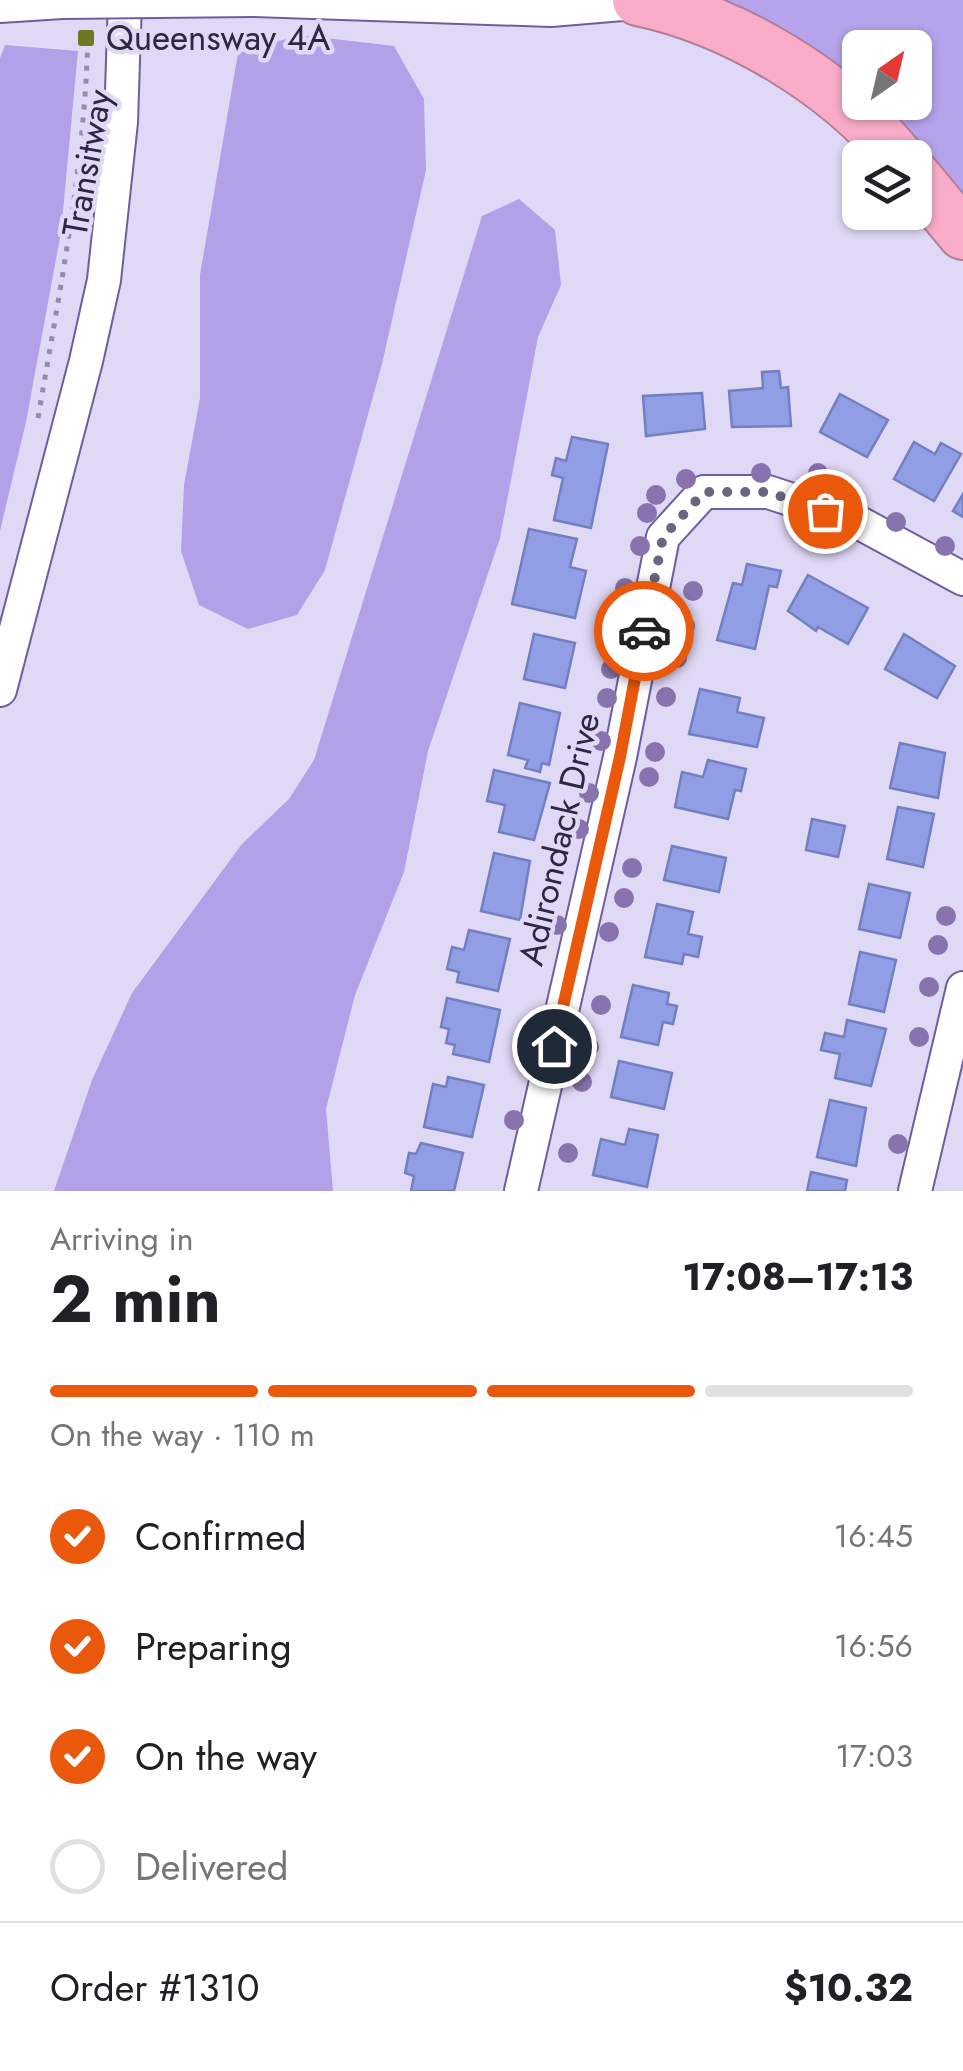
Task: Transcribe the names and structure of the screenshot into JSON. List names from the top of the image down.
{
  "streets": {
    "street": ["Transitway", "Adirondack Drive"]
  },
  "places": {
    "transit": ["Queensway 4A"]
  },
  "north": "top right",
  "page": {
    "heading": ["2 min", "Arriving in", "17:08–17:13"],
    "panel": ["Order #1310", "$10.32"],
    "bar": "On the way · 110 m",
    "list": [
      ["Confirmed", "16:45"],
      ["Preparing", "16:56"],
      ["On the way", "17:03"],
      "Delivered"
    ]
  }
}
